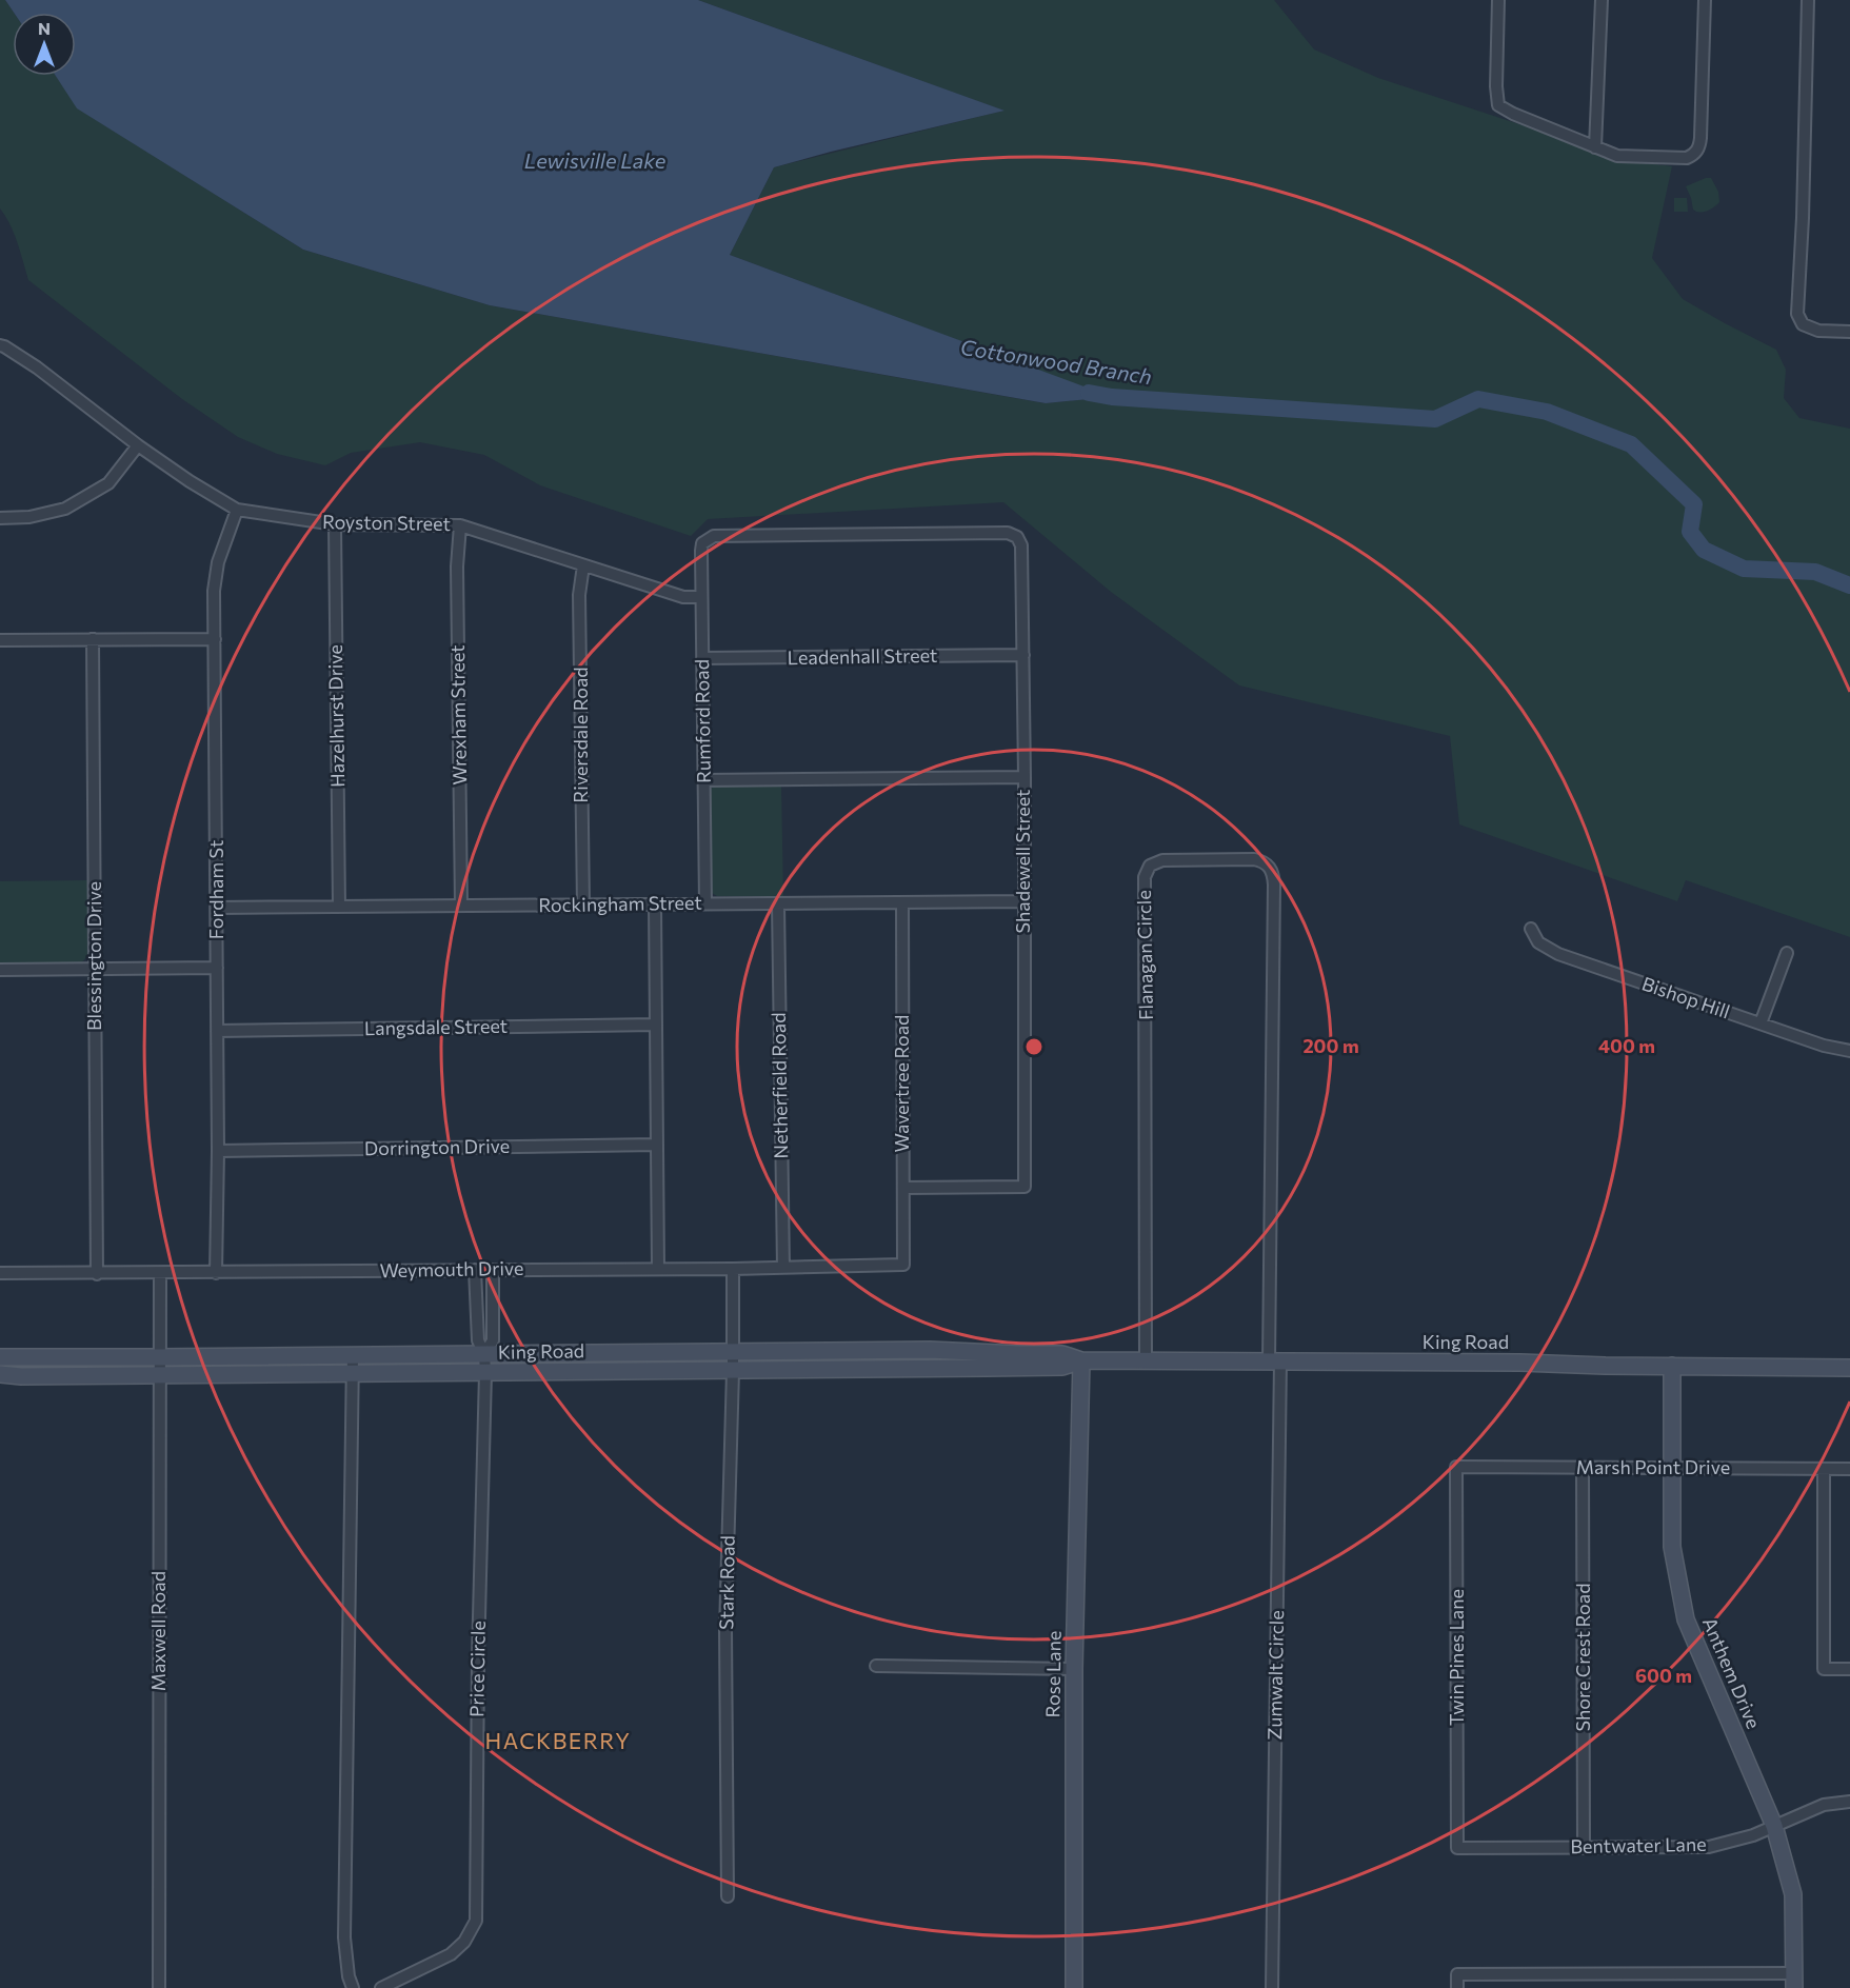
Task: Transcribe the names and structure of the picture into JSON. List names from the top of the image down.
{
  "streets": {
    "street": [
      "Royston Street",
      "Leadenhall Street",
      "Wrexham Street",
      "Hazelhurst Drive",
      "Rumford Road",
      "Riversdale Road",
      "Shadewell Street",
      "Fordham St",
      "Rockingham Street",
      "Flanagan Circle",
      "Blessington Drive",
      "Bishop Hill",
      "Langsdale Street",
      "Wavertree Road",
      "Netherfield Road",
      "Dorrington Drive",
      "Weymouth Drive",
      "King Road",
      "Marsh Point Drive",
      "Stark Road",
      "Maxwell Road",
      "Twin Pines Lane",
      "Shore Crest Road",
      "Price Circle",
      "Anthem Drive",
      "Rose Lane",
      "Zumwalt Circle",
      "Bentwater Lane"
    ]
  },
  "crossings": [
    ["Royston Street", "Wrexham Street"],
    ["Royston Street", "Hazelhurst Drive"],
    ["Royston Street", "Rumford Road"],
    ["Royston Street", "Riversdale Road"],
    ["Royston Street", "Fordham St"],
    ["Leadenhall Street", "Rumford Road"],
    ["Leadenhall Street", "Shadewell Street"],
    ["Wrexham Street", "Rockingham Street"],
    ["Hazelhurst Drive", "Rockingham Street"],
    ["Rumford Road", "Shadewell Street"],
    ["Rumford Road", "Rockingham Street"],
    ["Riversdale Road", "Rockingham Street"],
    ["Shadewell Street", "Rockingham Street"],
    ["Shadewell Street", "Wavertree Road"],
    ["Fordham St", "Rockingham Street"],
    ["Fordham St", "Langsdale Street"],
    ["Fordham St", "Dorrington Drive"],
    ["Fordham St", "Weymouth Drive"],
    ["Rockingham Street", "Wavertree Road"],
    ["Rockingham Street", "Netherfield Road"],
    ["Flanagan Circle", "King Road"],
    ["Flanagan Circle", "Zumwalt Circle"],
    ["Blessington Drive", "Weymouth Drive"],
    ["Wavertree Road", "Weymouth Drive"],
    ["Netherfield Road", "Weymouth Drive"],
    ["Weymouth Drive", "Stark Road"],
    ["Weymouth Drive", "Maxwell Road"],
    ["King Road", "Stark Road"],
    ["King Road", "Maxwell Road"],
    ["King Road", "Price Circle"],
    ["King Road", "Anthem Drive"],
    ["King Road", "Rose Lane"],
    ["King Road", "Zumwalt Circle"],
    ["Marsh Point Drive", "Twin Pines Lane"],
    ["Marsh Point Drive", "Shore Crest Road"],
    ["Marsh Point Drive", "Anthem Drive"],
    ["Twin Pines Lane", "Bentwater Lane"],
    ["Shore Crest Road", "Bentwater Lane"],
    ["Anthem Drive", "Bentwater Lane"]
  ],
  "districts": ["HACKBERRY"],
  "water": ["Lewisville Lake", "Cottonwood Branch"],
  "north": "top",
  "rings": ["200 m", "400 m", "600 m"]
}
